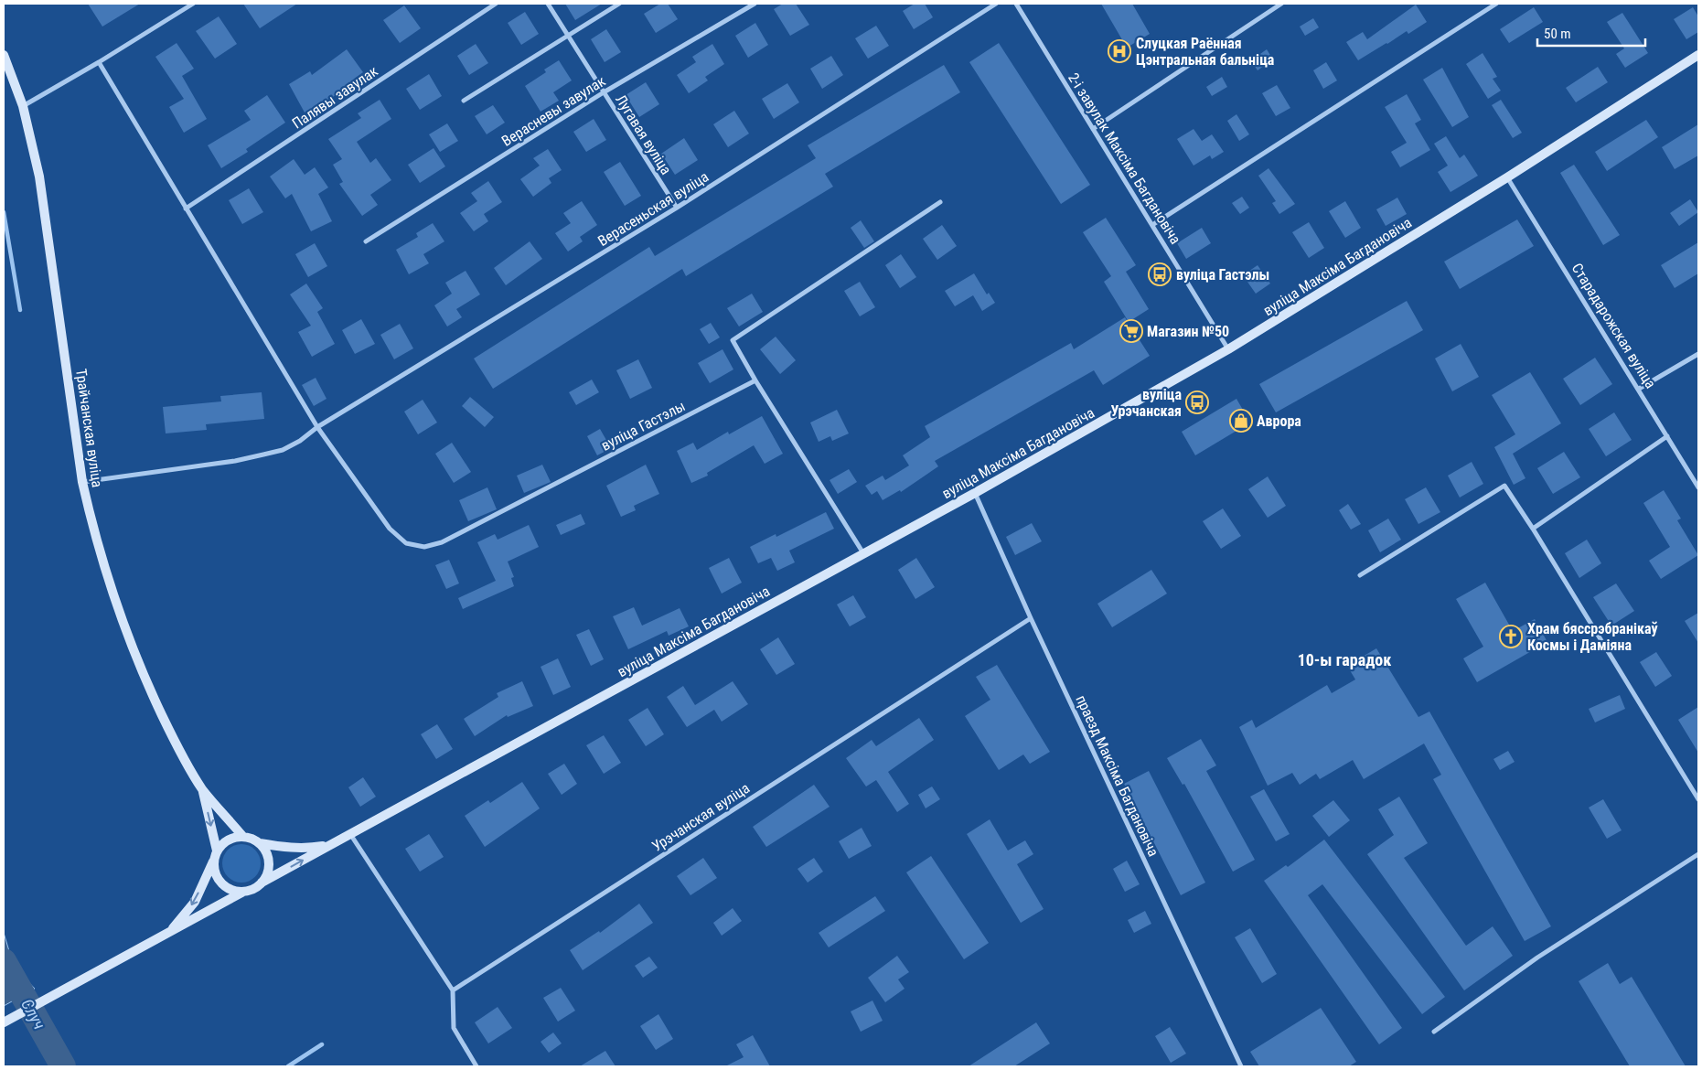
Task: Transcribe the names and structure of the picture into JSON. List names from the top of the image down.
{
  "streets": {
    "main road": ["вуліца Максіма Багдановіча", "Трайчанская вуліца"],
    "street": [
      "Палявы завулак",
      "Верасневы завулак",
      "Лугавая вуліца",
      "2-і завулак Максіма Багдановіча",
      "Верасеньская вуліца",
      "Старадарожская вуліца",
      "вуліца Гастэлы",
      "праезд Максіма Багдановіча",
      "Урэчанская вуліца"
    ]
  },
  "crossings": [
    ["Палявы завулак", "вуліца Гастэлы"],
    ["Верасневы завулак", "Лугавая вуліца"],
    ["Лугавая вуліца", "Верасеньская вуліца"],
    ["2-і завулак Максіма Багдановіча", "вуліца Максіма Багдановіча"],
    ["Верасеньская вуліца", "вуліца Гастэлы"],
    ["Верасеньская вуліца", "Трайчанская вуліца"],
    ["вуліца Максіма Багдановіча", "Старадарожская вуліца"],
    ["вуліца Максіма Багдановіча", "Трайчанская вуліца"],
    ["вуліца Максіма Багдановіча", "праезд Максіма Багдановіча"],
    ["праезд Максіма Багдановіча", "Урэчанская вуліца"]
  ],
  "districts": ["10-ы гарадок"],
  "water": ["Случ"],
  "places": {
    "hospital": ["Слуцкая Раённая Цэнтральная бальніца"],
    "bus stop": ["вуліца Гастэлы", "вуліца Урэчанская"],
    "supermarket": ["Магазин №50"],
    "shop": ["Аврора"],
    "church": ["Храм бяссрэбранікаў Космы і Даміяна"]
  },
  "scale_bar": "50 m"
}
